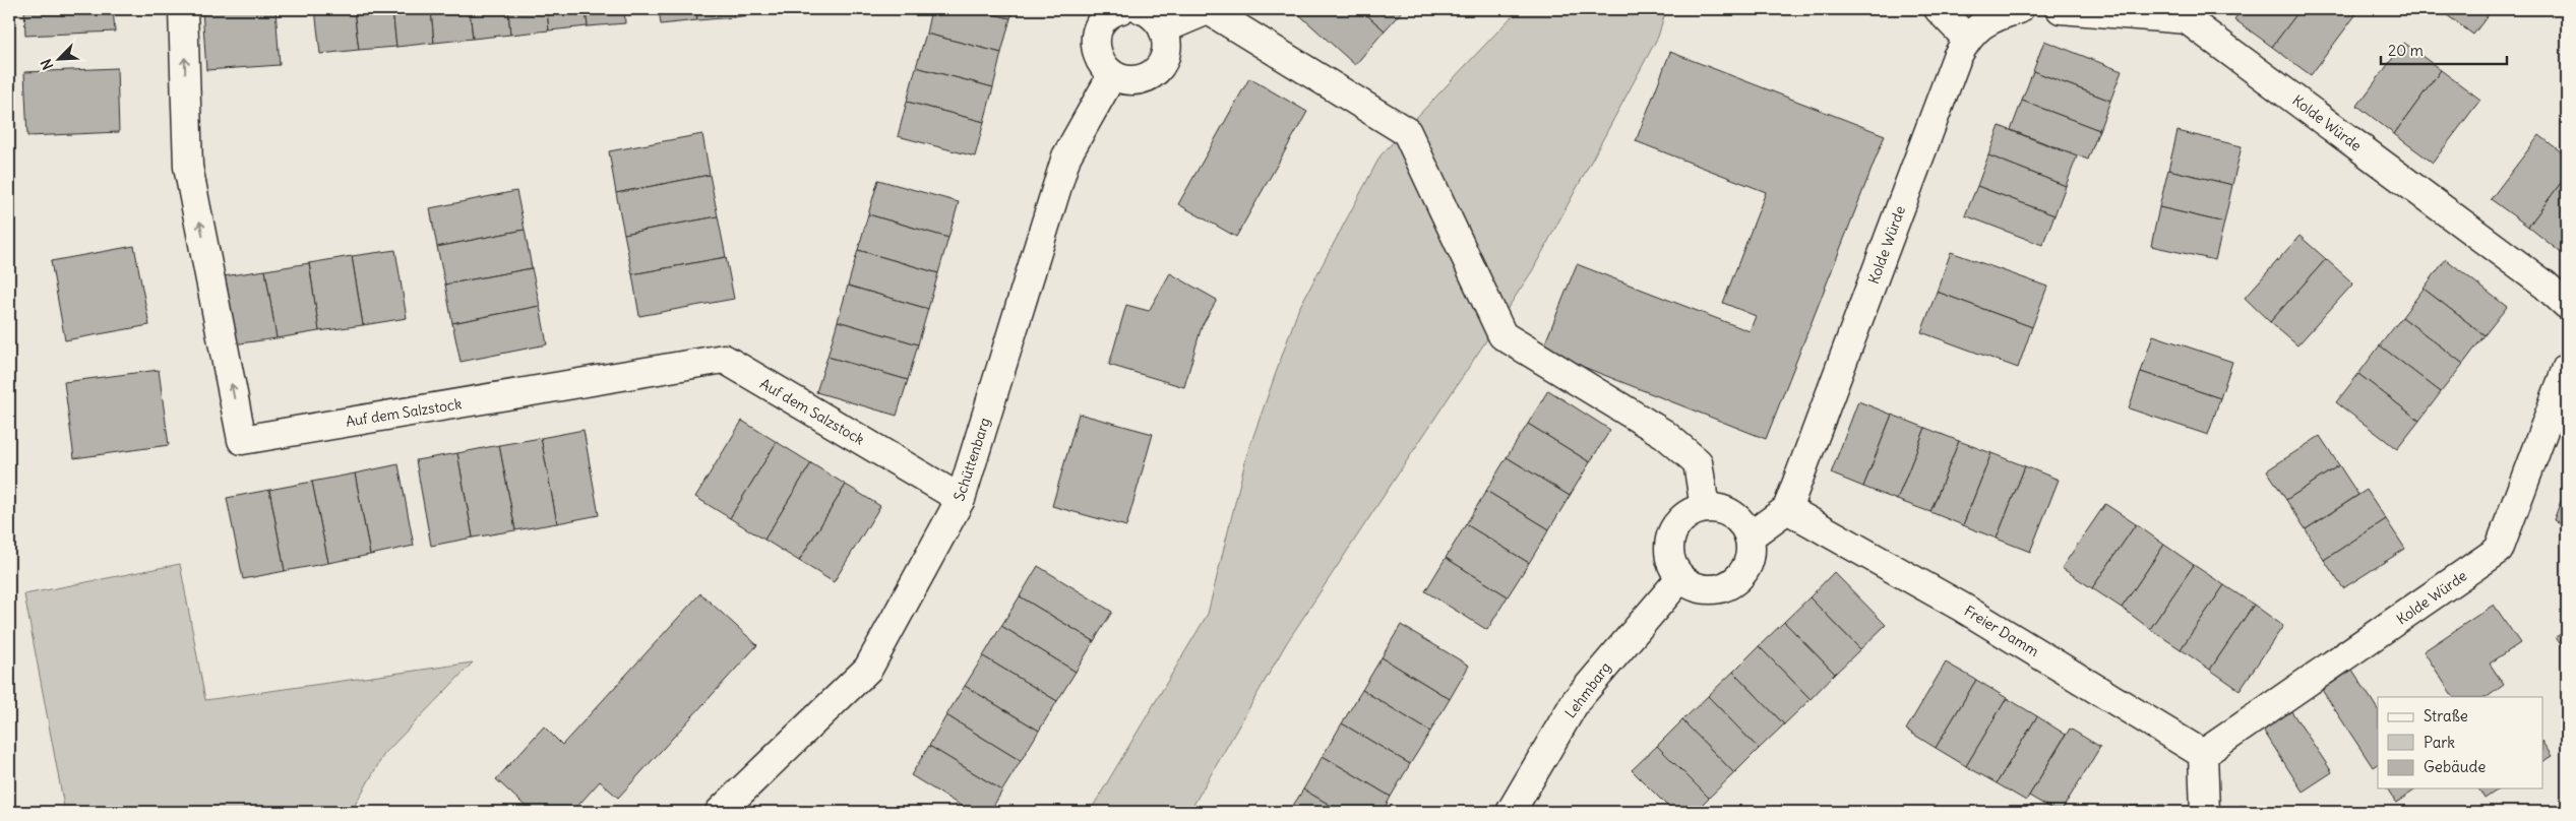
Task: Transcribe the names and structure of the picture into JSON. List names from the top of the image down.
{
  "streets": {
    "street": [
      "Kolde Würde",
      "Auf dem Salzstock",
      "Schüttenbarg",
      "Freier Damm",
      "Lehmbarg"
    ]
  },
  "crossings": [
    ["Kolde Würde", "Freier Damm"],
    ["Auf dem Salzstock", "Schüttenbarg"]
  ],
  "legend": ["Straße", "Park", "Gebäude"],
  "scale_bar": "20 m",
  "north": "bottom left"
}
